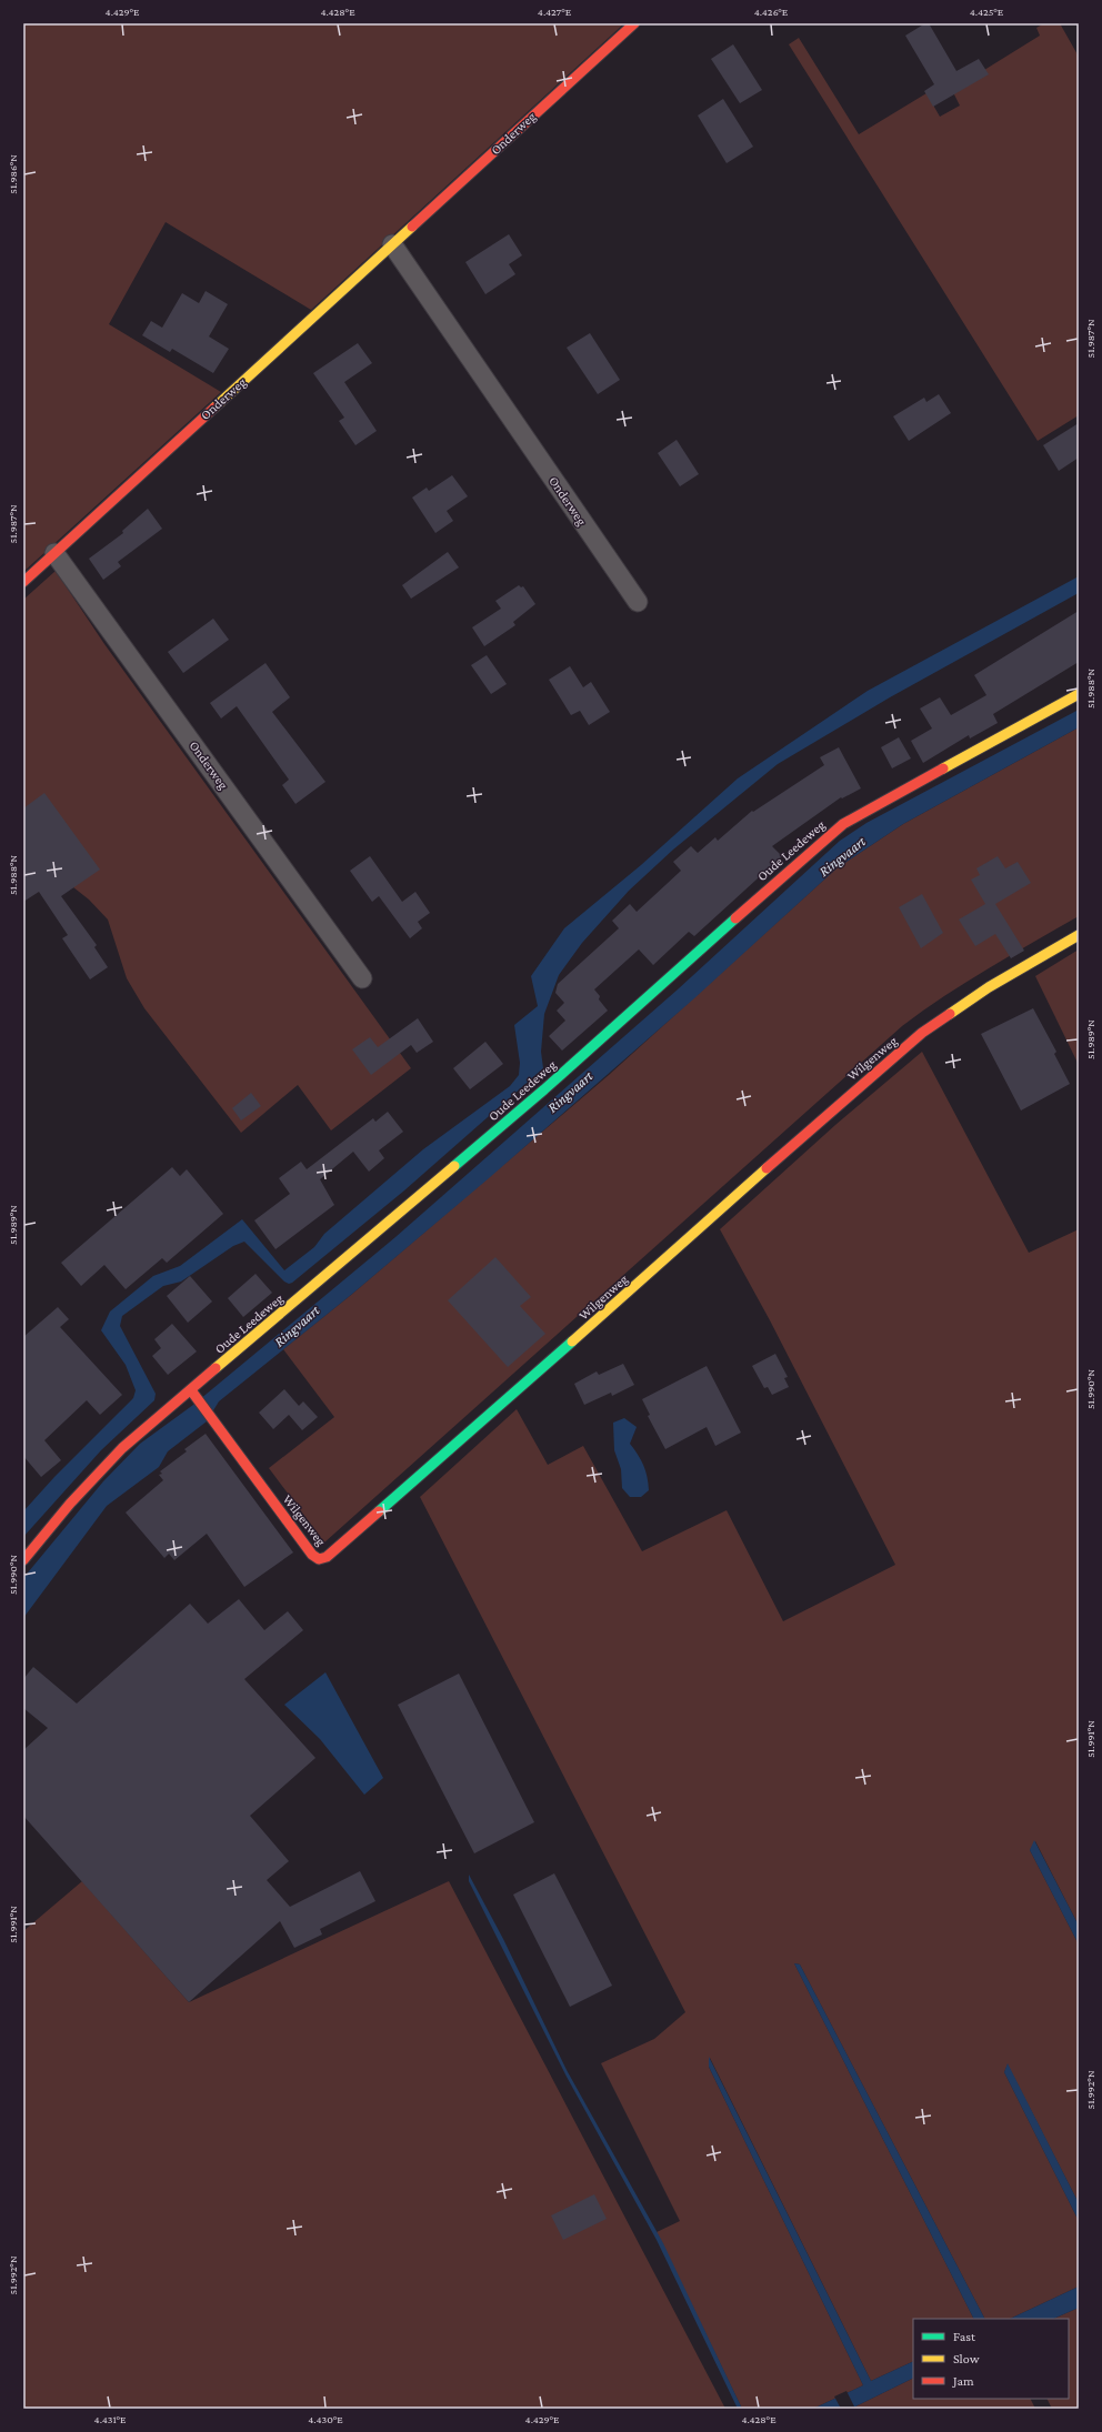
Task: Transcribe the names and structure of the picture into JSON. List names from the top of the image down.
{
  "streets": {
    "street": ["Onderweg", "Oude Leedeweg", "Wilgenweg"]
  },
  "crossings": [
    ["Oude Leedeweg", "Wilgenweg"]
  ],
  "water": ["Ringvaart"],
  "legend": ["Fast", "Slow", "Jam"],
  "coordinates": [
    "4.429°E",
    "4.428°E",
    "4.427°E",
    "4.426°E",
    "4.425°E",
    "51.986°N",
    "51.987°N",
    "51.988°N",
    "51.989°N",
    "51.990°N",
    "51.991°N",
    "51.992°N",
    "4.431°E",
    "4.430°E"
  ]
}
